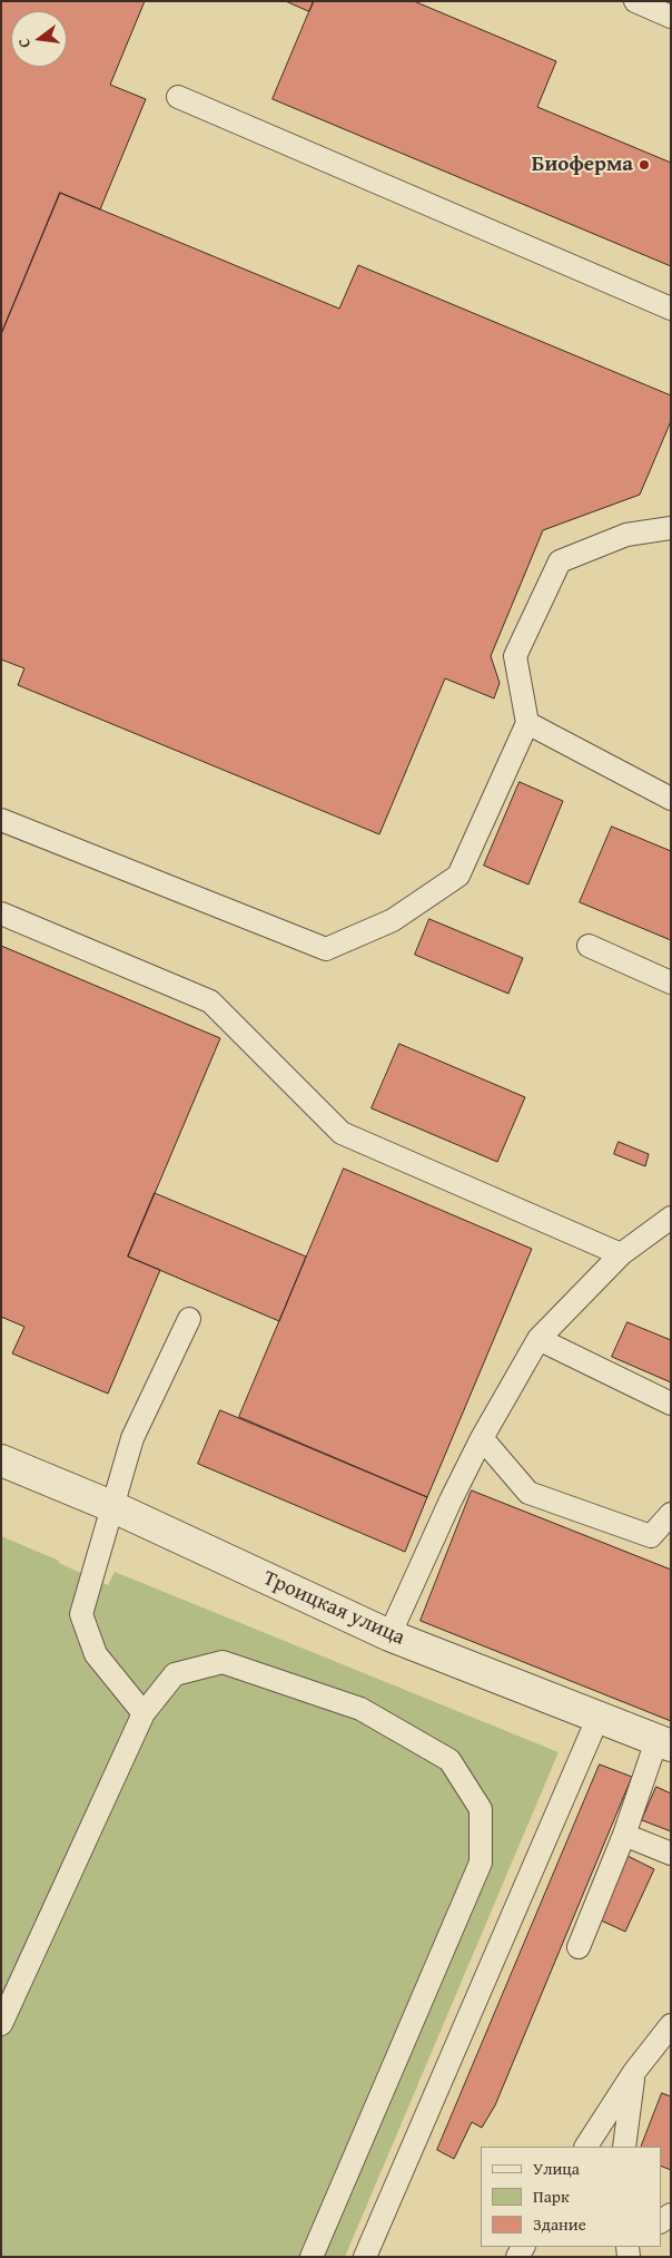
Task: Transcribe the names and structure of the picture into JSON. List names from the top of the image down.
{
  "streets": {
    "street": ["Троицкая улица"]
  },
  "places": ["Биоферма"],
  "legend": ["Улица", "Парк", "Здание"],
  "north": "left"
}
